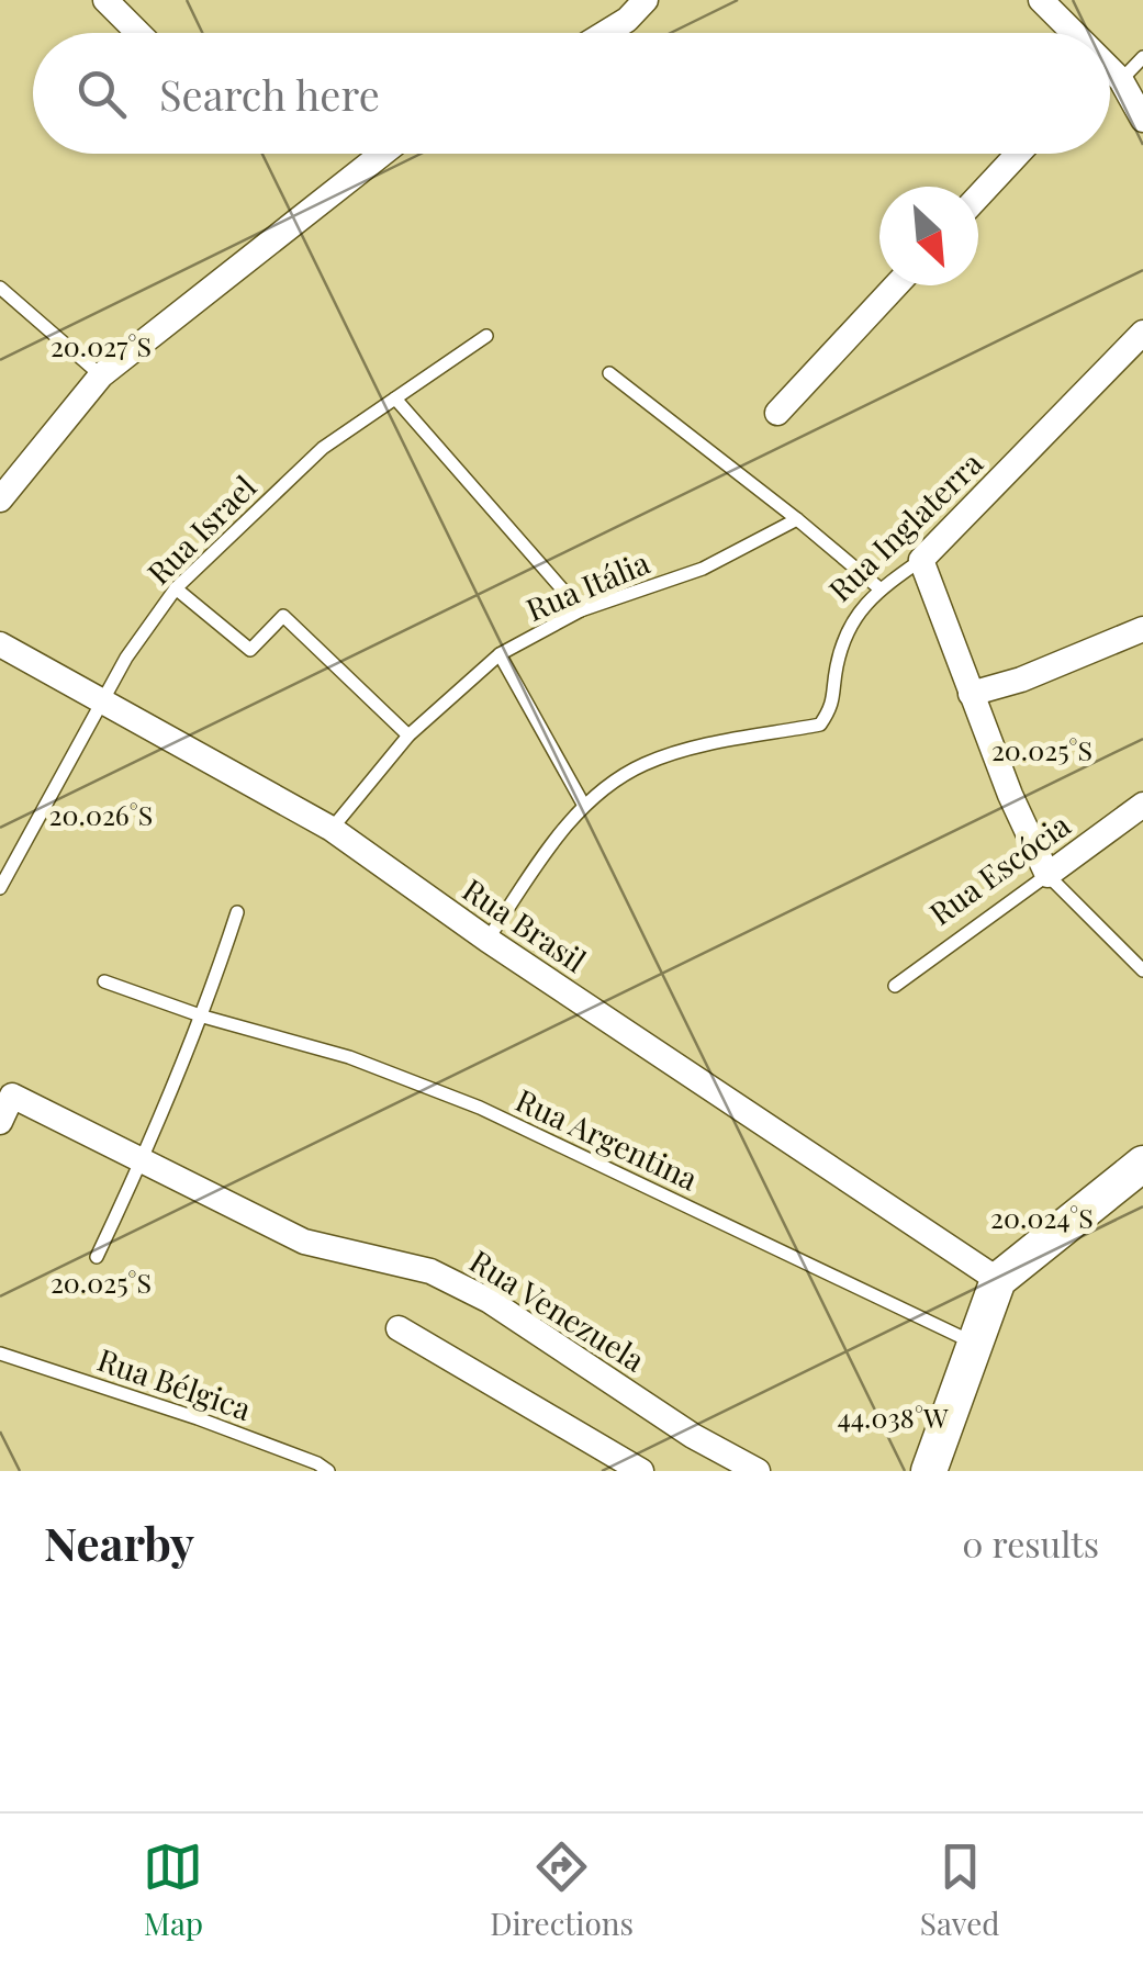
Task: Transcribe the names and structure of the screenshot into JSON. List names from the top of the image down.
{
  "streets": {
    "street": [
      "Rua Inglaterra",
      "Rua Escócia",
      "Rua Brasil",
      "Rua Venezuela"
    ],
    "lane": [
      "Rua Israel",
      "Rua Itália",
      "Rua Argentina",
      "Rua Bélgica"
    ]
  },
  "crossings": [
    ["Rua Inglaterra", "Rua Brasil"],
    ["Rua Israel", "Rua Brasil"],
    ["Rua Itália", "Rua Brasil"]
  ],
  "north": "bottom right",
  "page": {
    "search": "Search here",
    "heading": ["Nearby", "0 results"],
    "nav": ["Map", "Directions", "Saved"]
  },
  "coordinates": [
    "20.027°S",
    "20.025°S",
    "20.026°S",
    "20.024°S",
    "44.038°W"
  ]
}
